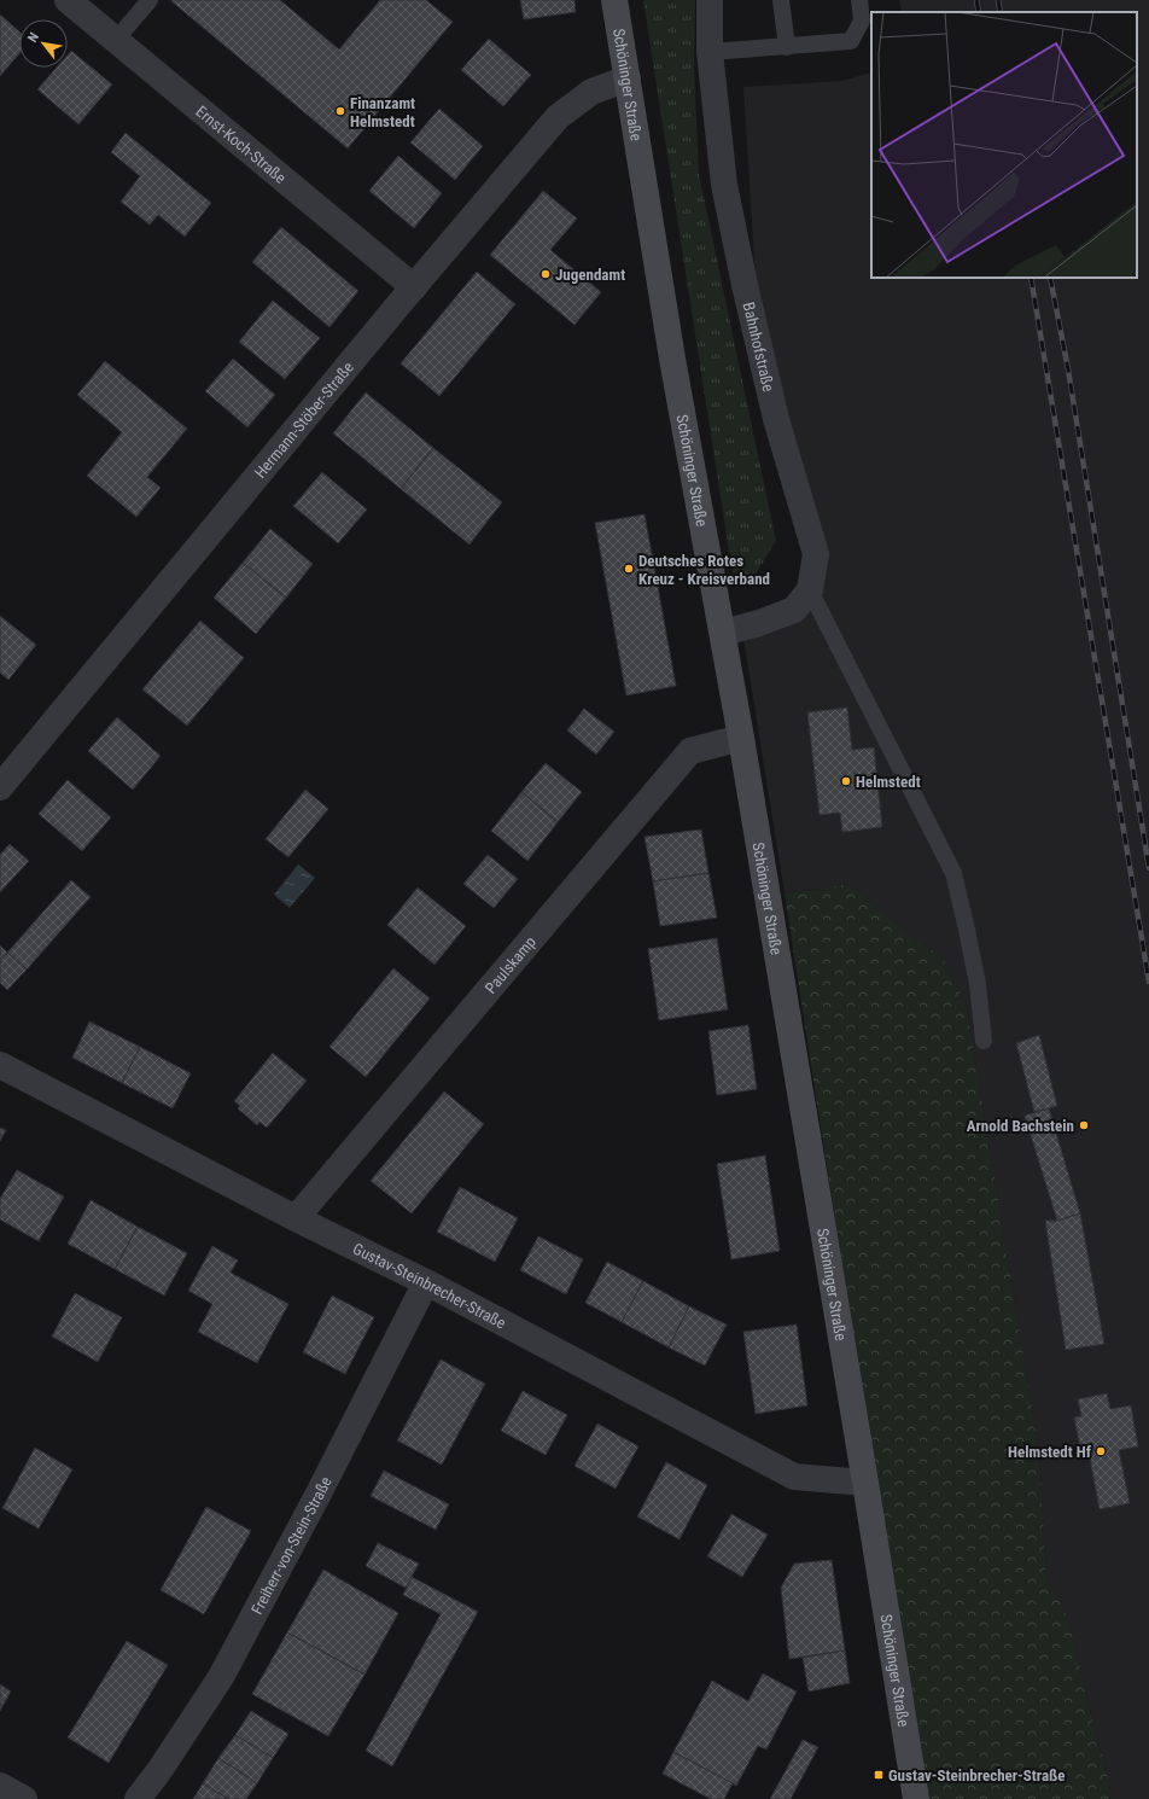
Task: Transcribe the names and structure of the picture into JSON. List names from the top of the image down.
{
  "streets": {
    "main road": ["Schöninger Straße"],
    "street": [
      "Ernst-Koch-Straße",
      "Bahnhofstraße",
      "Hermann-Stöber-Straße",
      "Paulskamp",
      "Gustav-Steinbrecher-Straße",
      "Freiherr-von-Stein-Straße"
    ]
  },
  "crossings": [
    ["Schöninger Straße", "Bahnhofstraße"],
    ["Schöninger Straße", "Hermann-Stöber-Straße"],
    ["Schöninger Straße", "Paulskamp"],
    ["Schöninger Straße", "Gustav-Steinbrecher-Straße"],
    ["Ernst-Koch-Straße", "Hermann-Stöber-Straße"],
    ["Paulskamp", "Gustav-Steinbrecher-Straße"],
    ["Gustav-Steinbrecher-Straße", "Freiherr-von-Stein-Straße"]
  ],
  "places": {
    "other": [
      "Finanzamt Helmstedt",
      "Jugendamt",
      "Deutsches Rotes Kreuz - Kreisverband",
      "Helmstedt",
      "Arnold Bachstein",
      "Helmstedt Hf"
    ],
    "transit": ["Gustav-Steinbrecher-Straße"]
  },
  "north": "top left"
}
